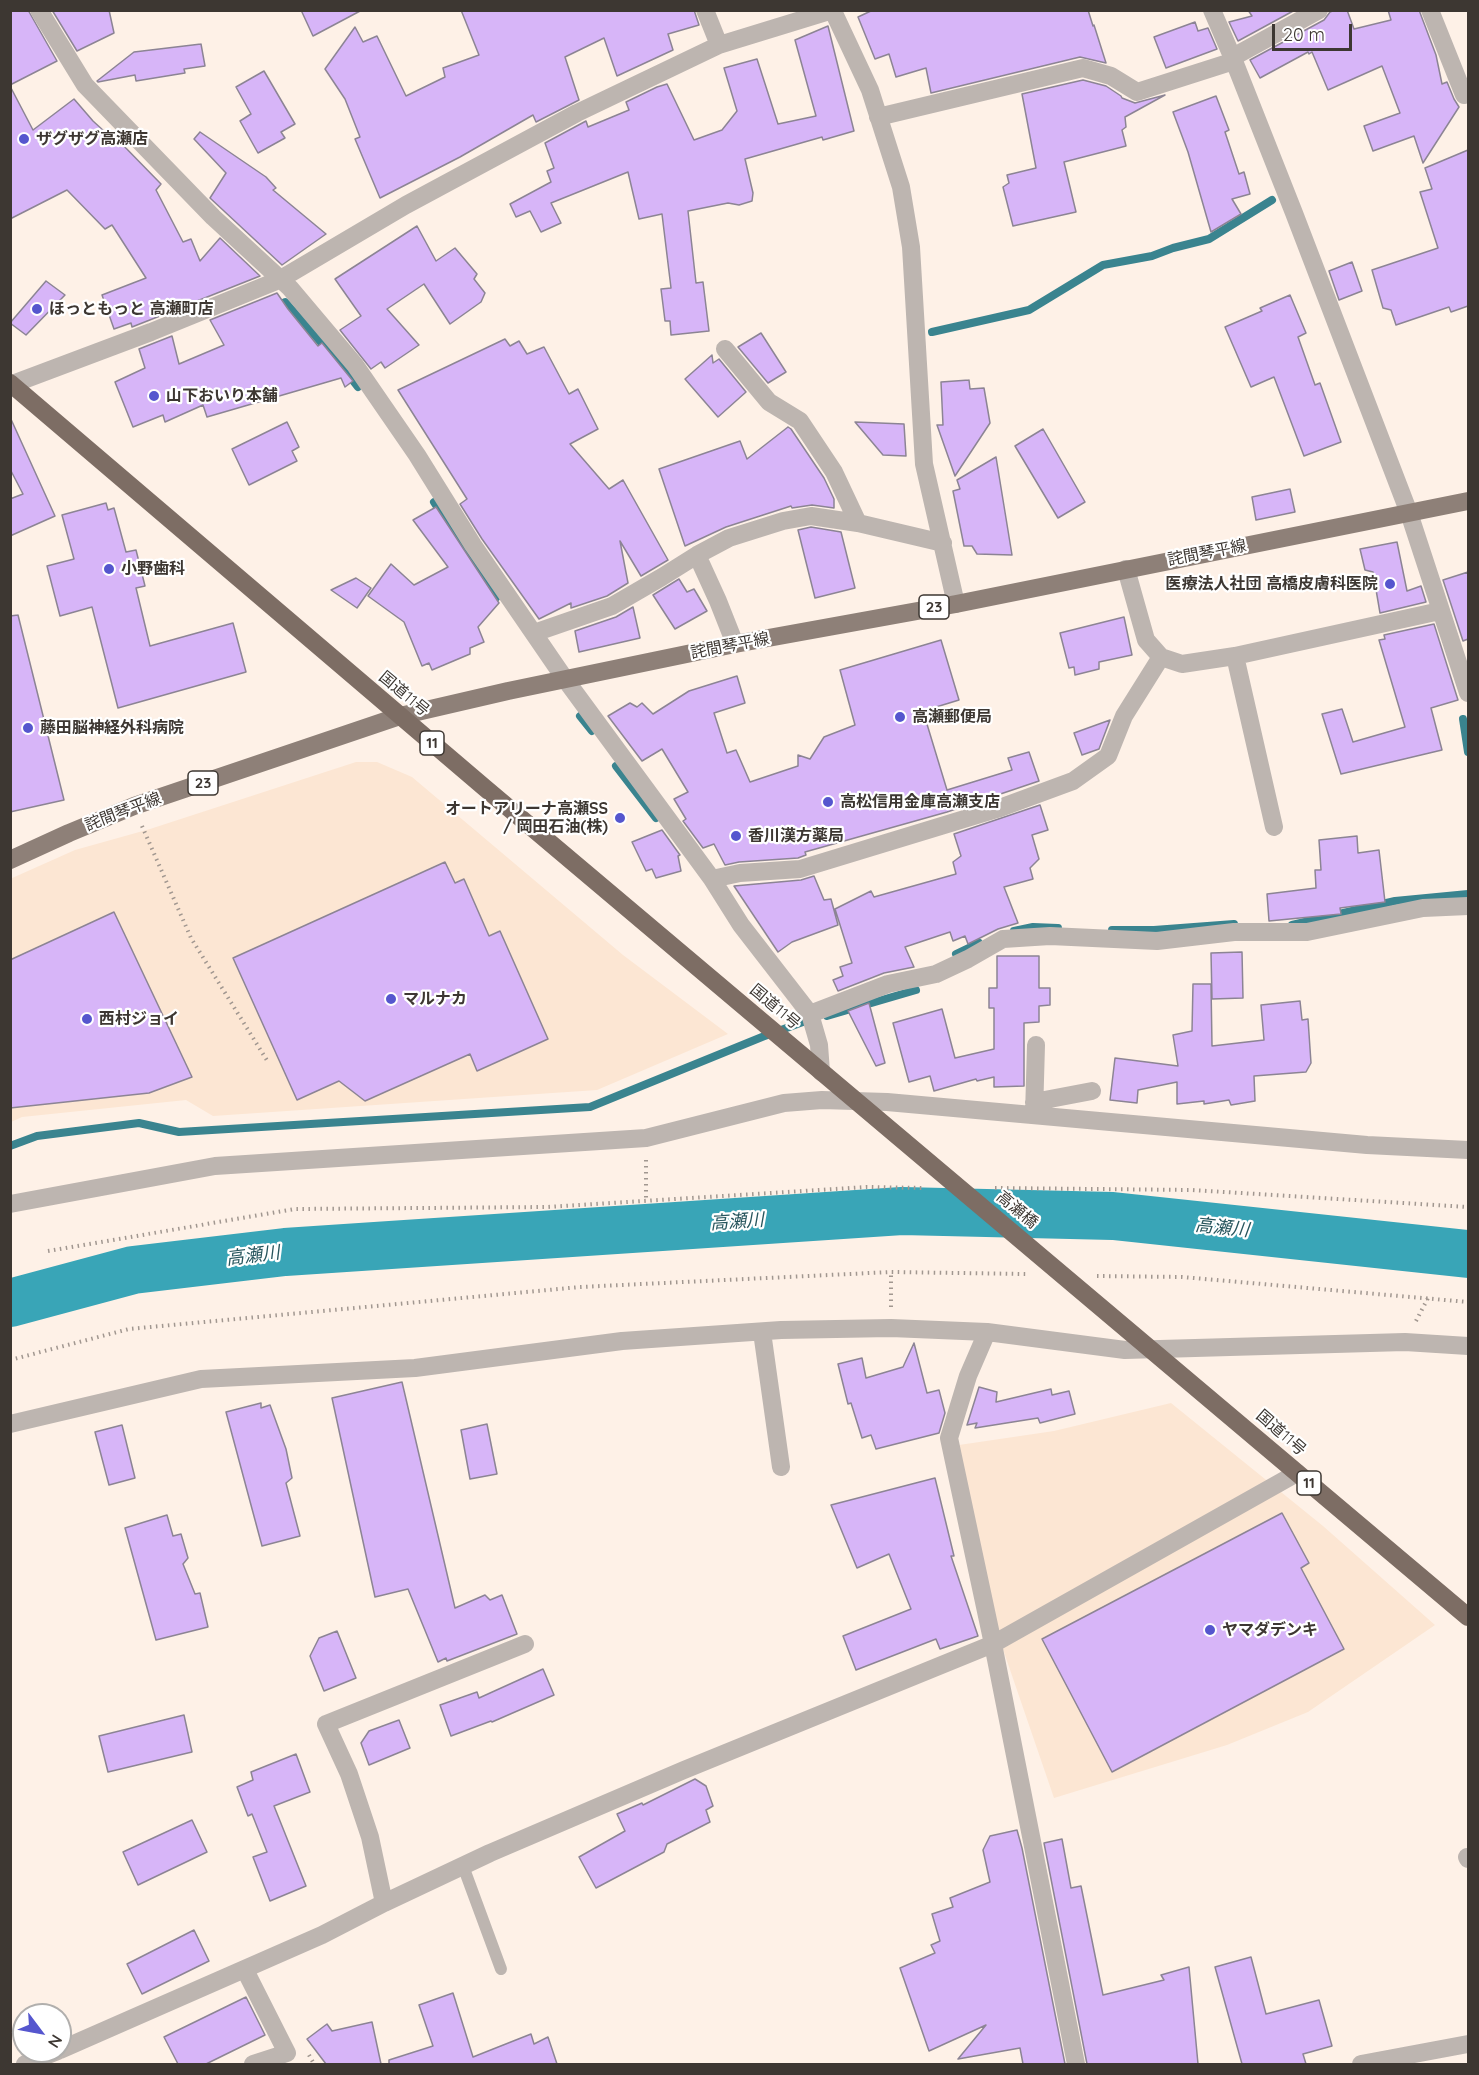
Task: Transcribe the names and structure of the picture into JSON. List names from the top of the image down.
{
  "streets": {
    "highway": ["国道11号", "11", "高瀬橋"],
    "main road": ["詫間琴平線", "23"]
  },
  "crossings": [
    ["詫間琴平線", "国道11号"],
    ["国道11号", "高瀬橋"]
  ],
  "water": ["高瀬川"],
  "places": [
    "ザグザグ高瀬店",
    "ほっともっと 高瀬町店",
    "山下おいり本舗",
    "小野歯科",
    "医療法人社団 高橋皮膚科医院",
    "高瀬郵便局",
    "藤田脳神経外科病院",
    "高松信用金庫高瀬支店",
    "オートアリーナ高瀬SS / 岡田石油(株)",
    "香川漢方薬局",
    "マルナカ",
    "西村ジョイ",
    "ヤマダデンキ"
  ],
  "scale_bar": "20 m",
  "north": "bottom right"
}
